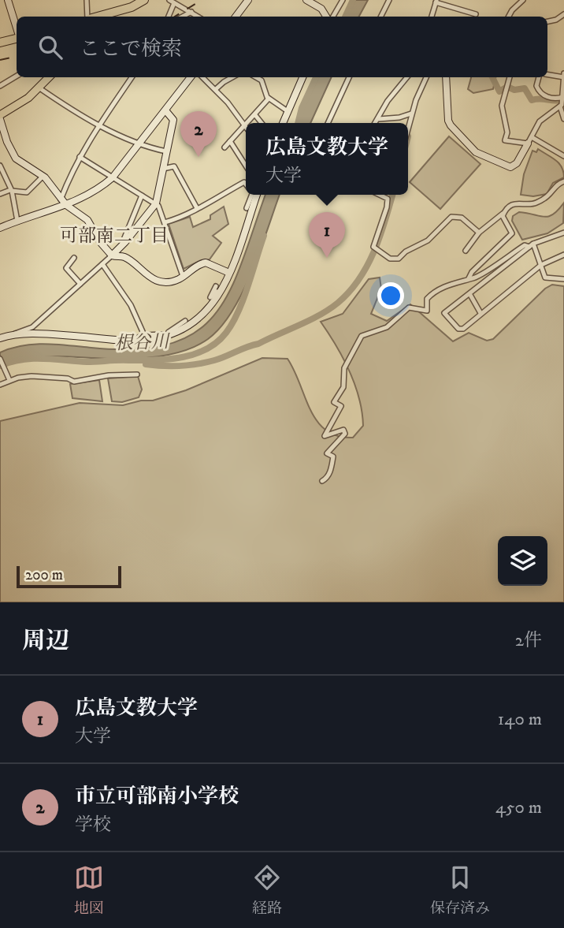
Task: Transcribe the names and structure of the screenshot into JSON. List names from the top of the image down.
{
  "districts": ["可部南二丁目"],
  "water": ["根谷川"],
  "scale_bar": "200 m",
  "page": {
    "search": "ここで検索",
    "pins": ["2", "1"],
    "popup": ["広島文教大学", "大学"],
    "scale": "200 m",
    "heading": ["周辺", "2件"],
    "list": [
      {
        "mark": "1",
        "name": "広島文教大学",
        "note": "大学",
        "value": "140 m"
      },
      {
        "mark": "2",
        "name": "市立可部南小学校",
        "note": "学校",
        "value": "450 m"
      }
    ],
    "nav": ["地図", "経路", "保存済み"]
  }
}
